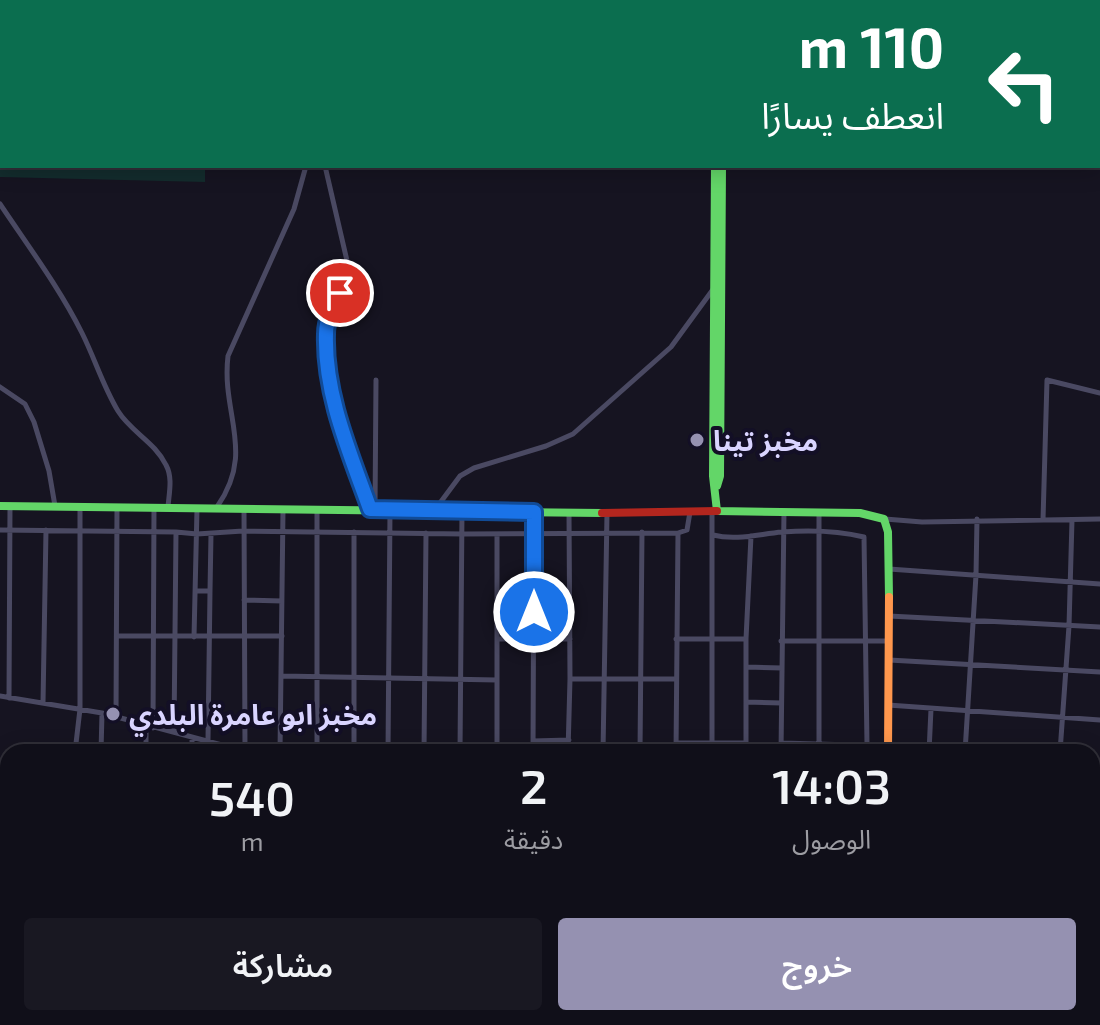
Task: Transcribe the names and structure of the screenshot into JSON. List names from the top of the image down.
{
  "places": ["مخبز تينا", "مخبز ابو عامرة البلدي"],
  "page": {
    "turn": ["110 m", "انعطف يسارًا"],
    "eta": [
      "14:03",
      "الوصول",
      "2",
      "دقيقة",
      "540",
      "m"
    ],
    "buttons": ["خروج", "مشاركة"]
  }
}
